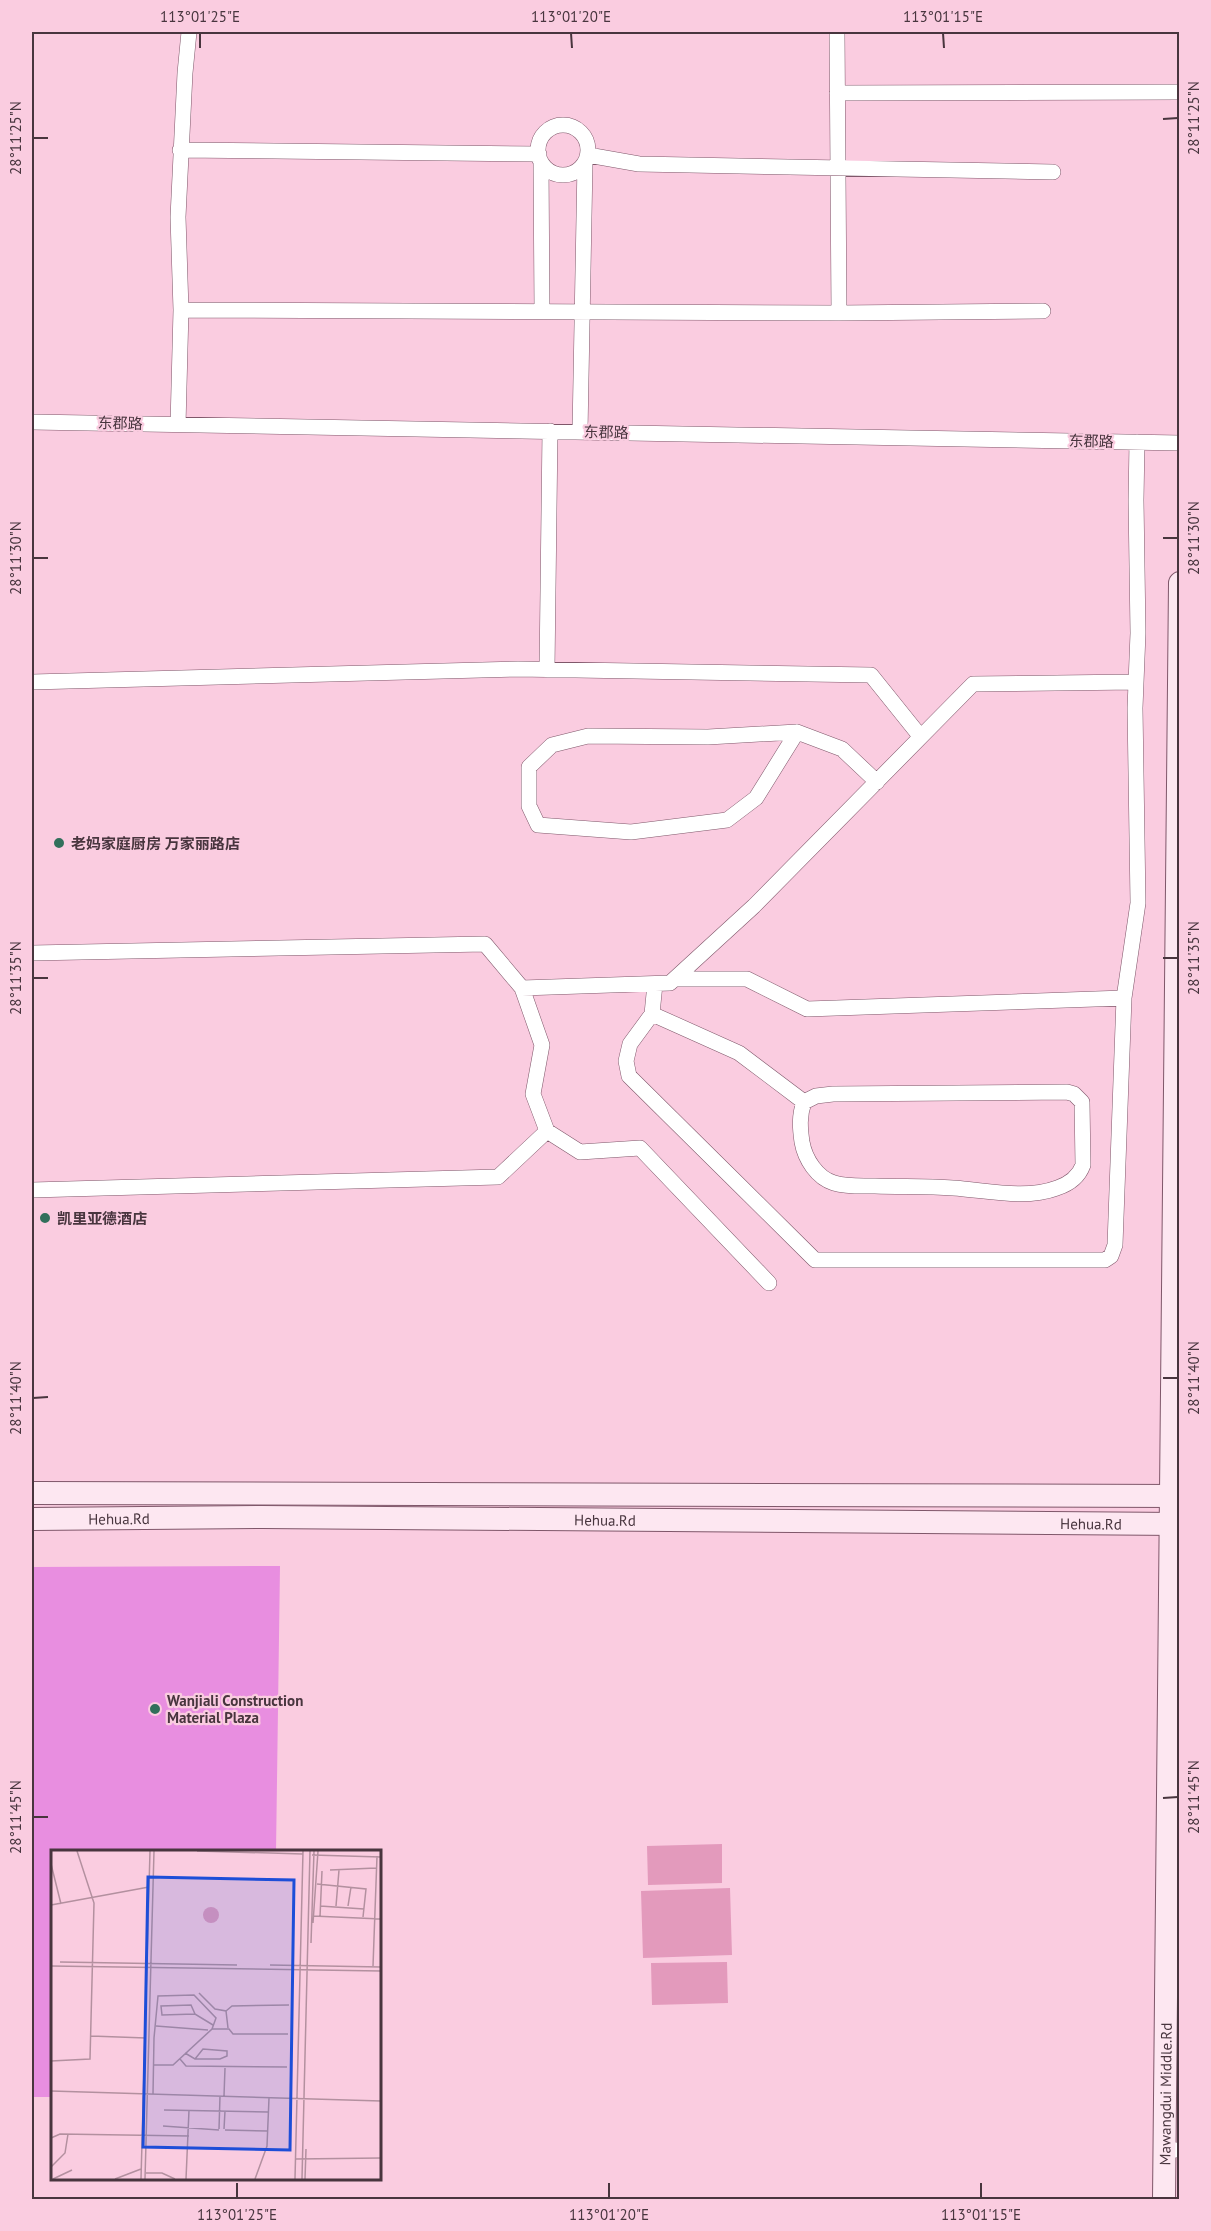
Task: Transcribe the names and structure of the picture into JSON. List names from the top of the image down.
{
  "streets": {
    "main road": ["Hehua.Rd", "Mawangdui Middle.Rd"],
    "street": ["东郡路"]
  },
  "crossings": [
    ["Hehua.Rd", "Mawangdui Middle.Rd"]
  ],
  "places": ["老妈家庭厨房 万家丽路店", "凯里亚德酒店", "Wanjiali Construction Material Plaza"],
  "coordinates": [
    "113°01'25\"E",
    "113°01'20\"E",
    "113°01'15\"E",
    "28°11'25\"N",
    "28°11'30\"N",
    "28°11'35\"N",
    "28°11'40\"N",
    "28°11'45\"N"
  ]
}
